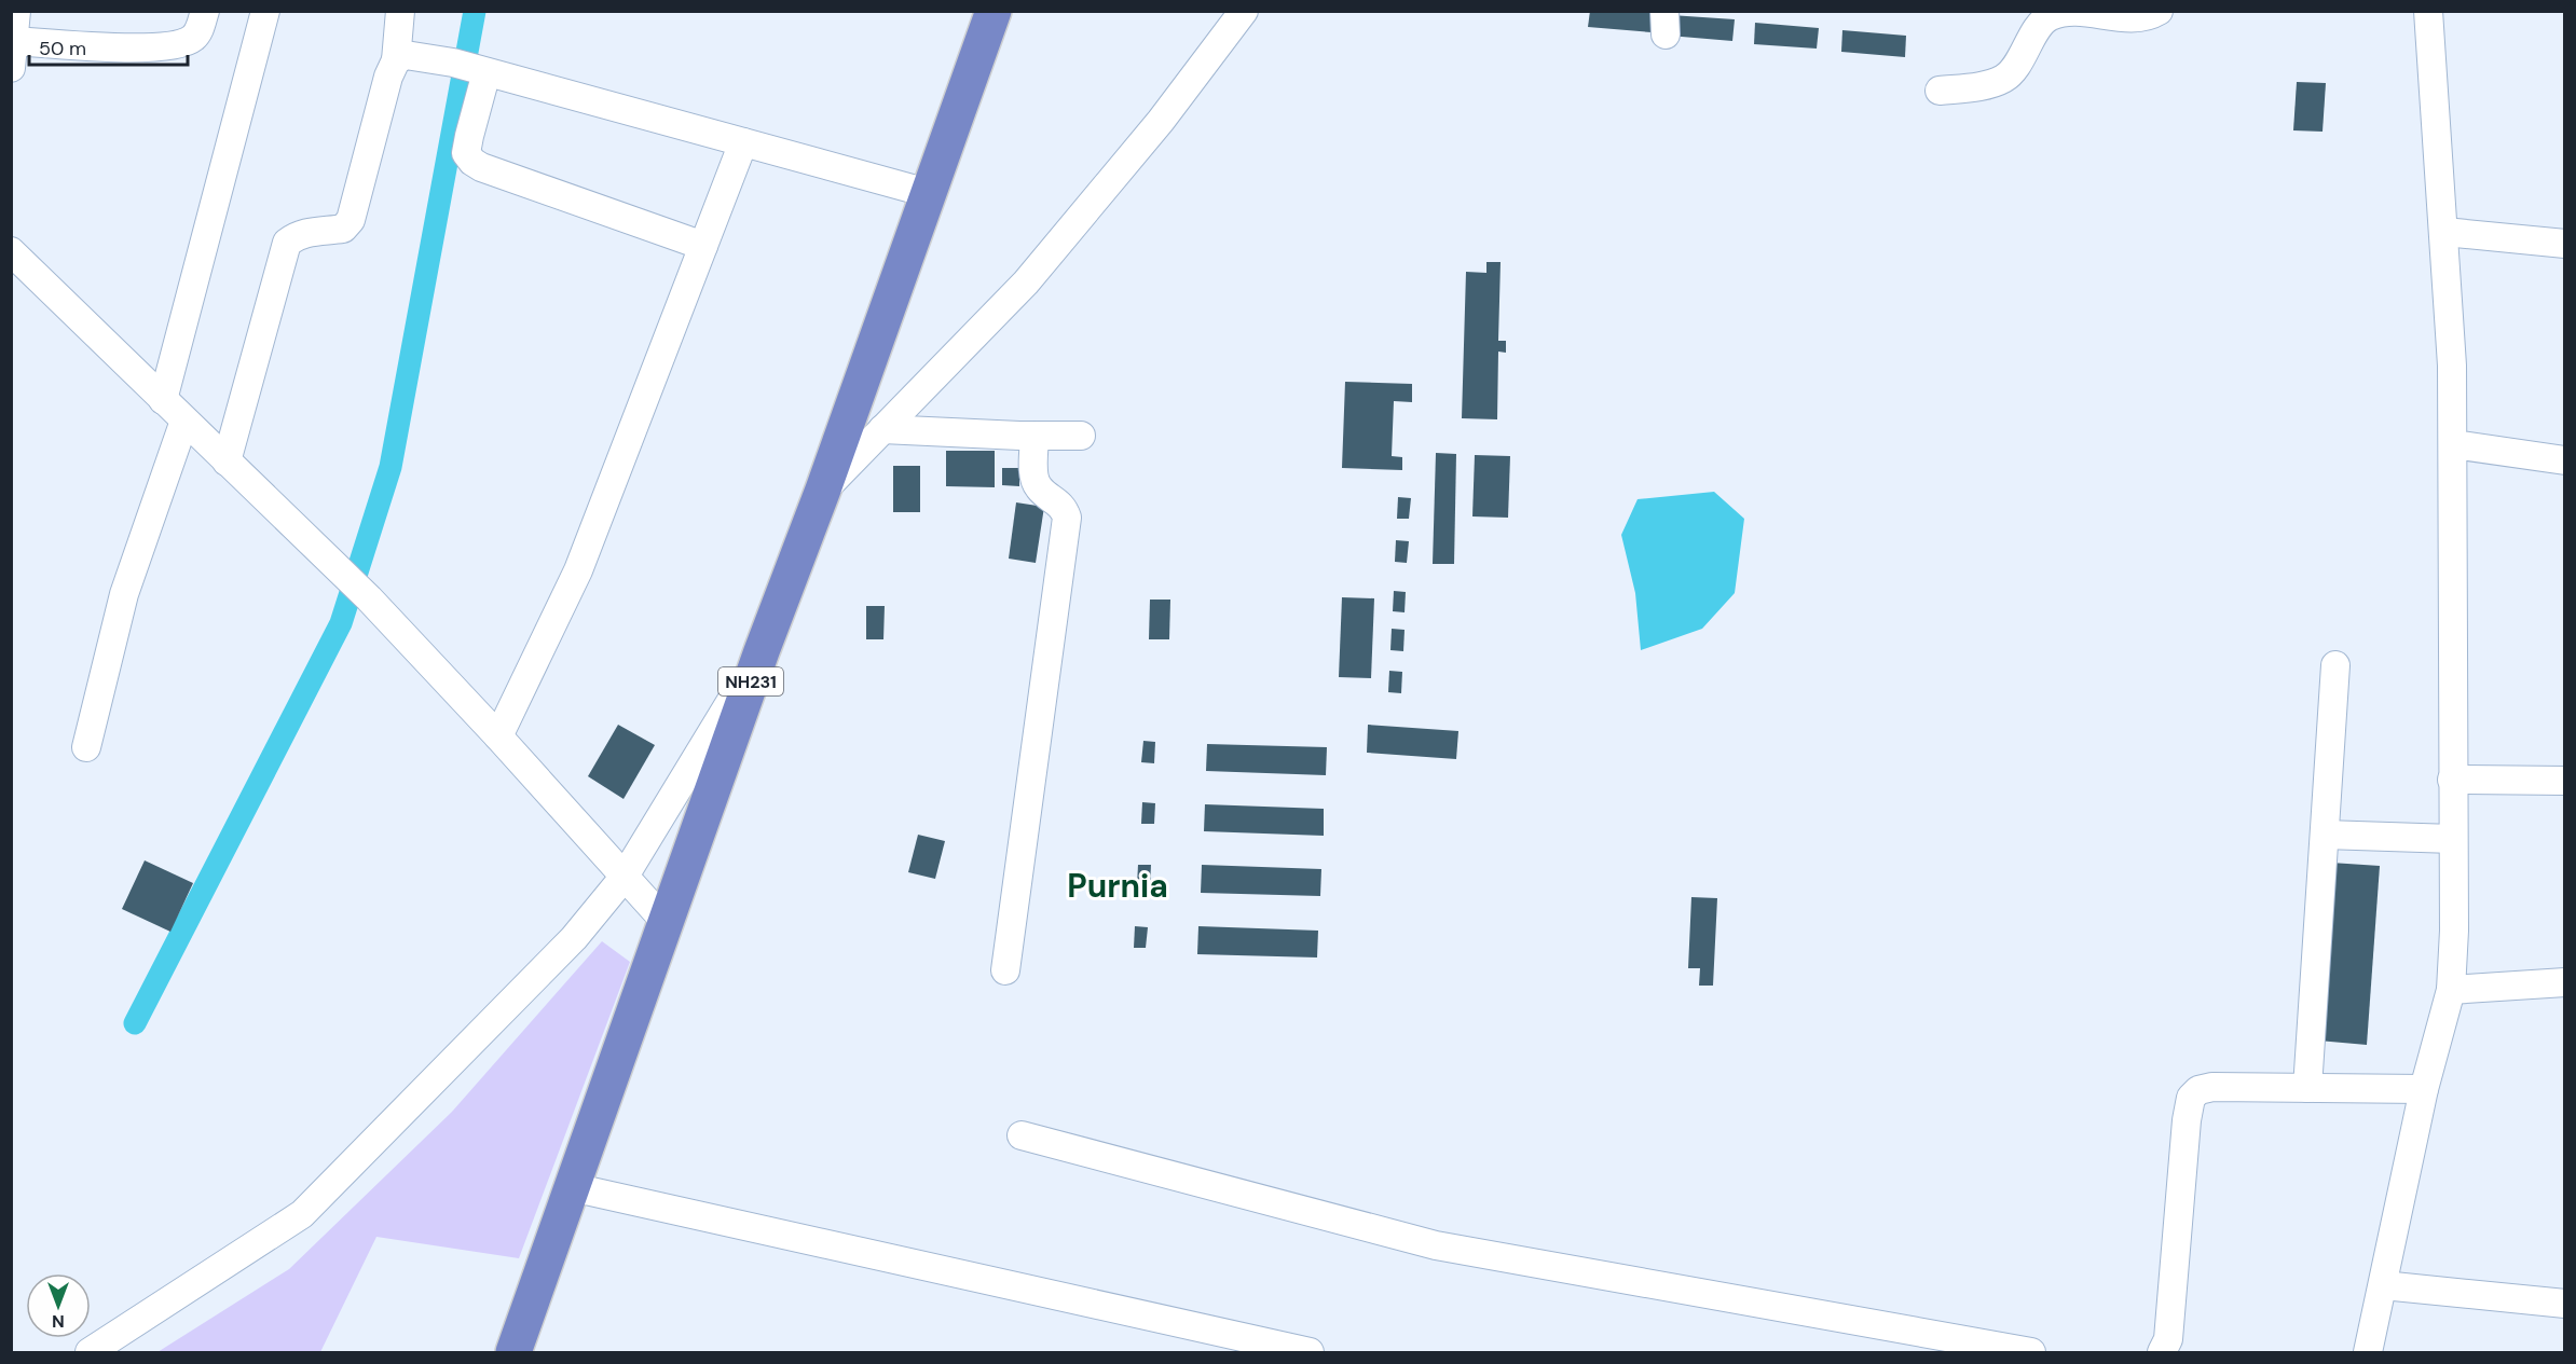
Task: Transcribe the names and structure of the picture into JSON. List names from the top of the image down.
{
  "streets": {
    "highway": ["NH231"]
  },
  "districts": ["Purnia"],
  "scale_bar": "50 m",
  "north": "bottom"
}
